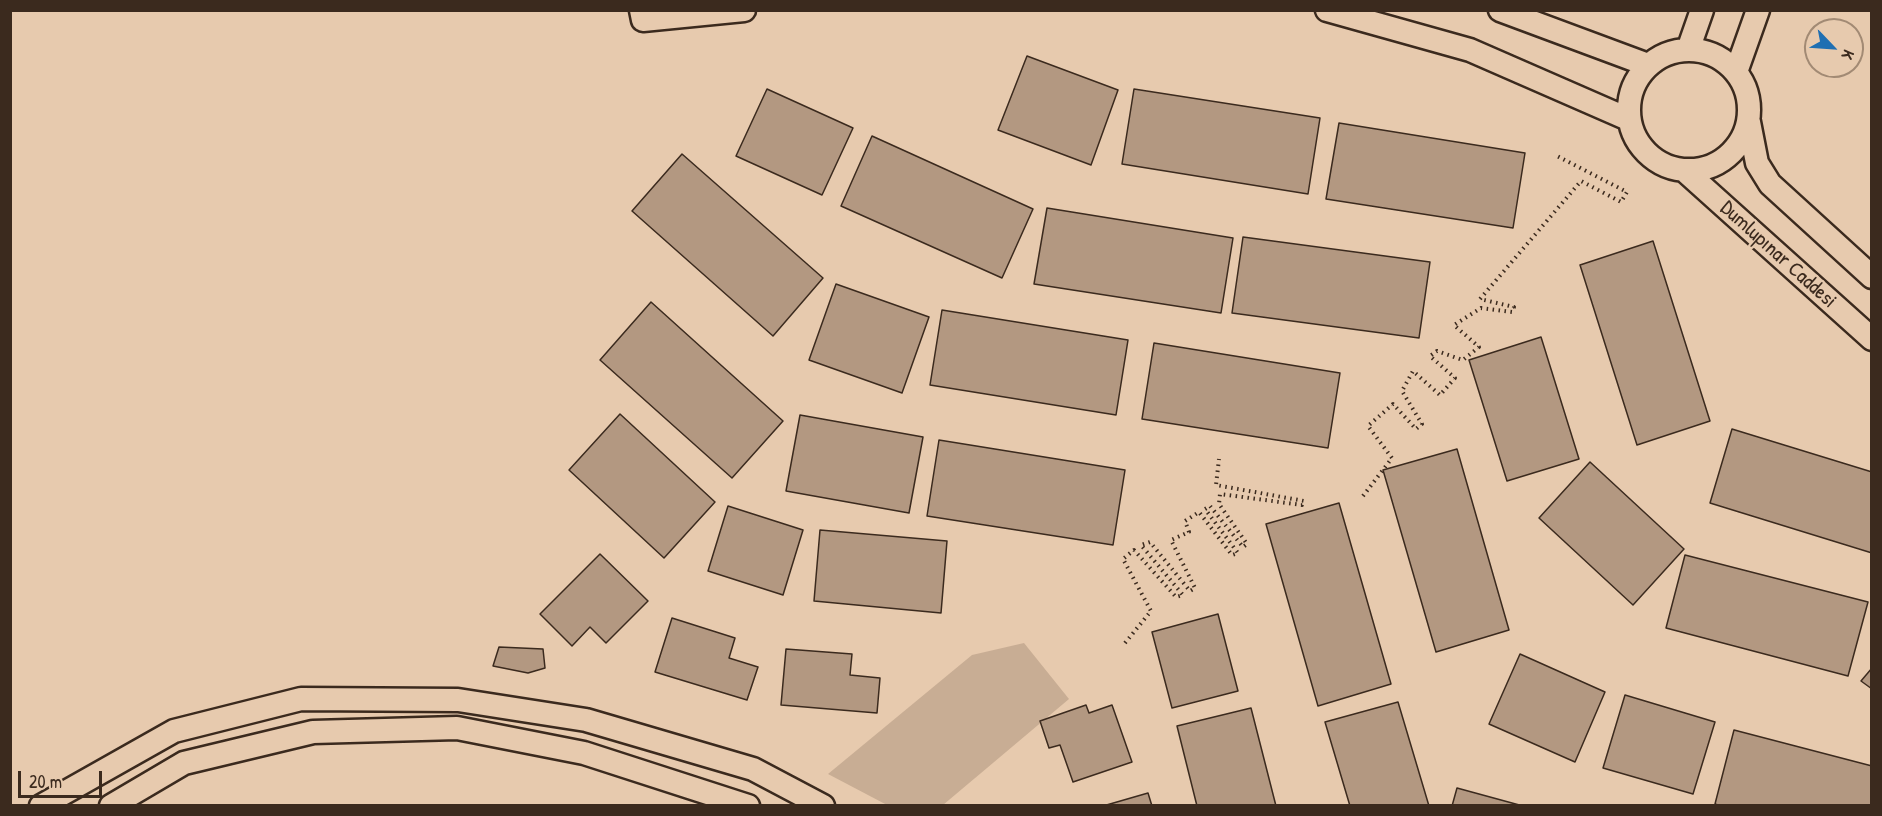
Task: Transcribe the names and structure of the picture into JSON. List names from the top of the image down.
{
  "streets": {
    "street": ["Dumlupınar Caddesi"]
  },
  "scale_bar": "20 m",
  "north": "bottom right"
}
